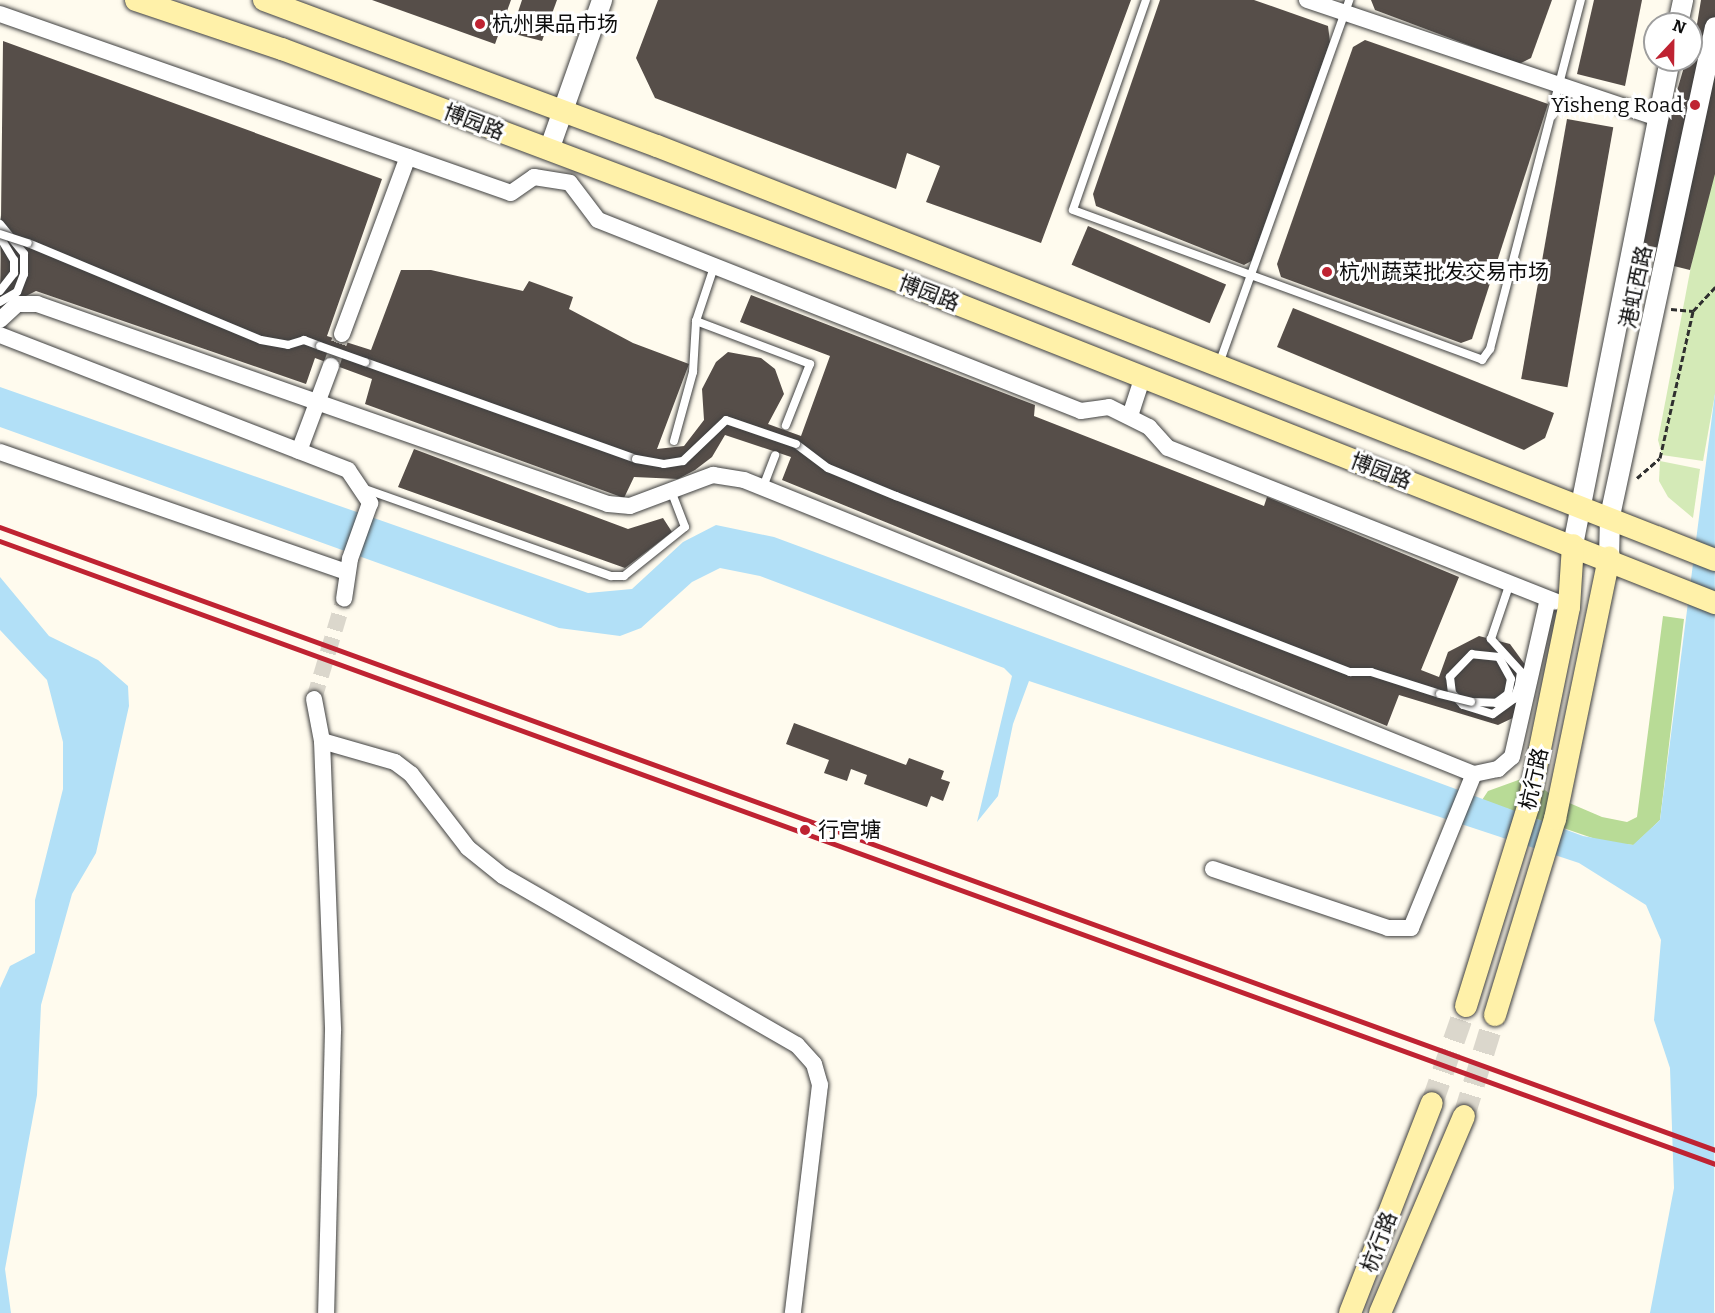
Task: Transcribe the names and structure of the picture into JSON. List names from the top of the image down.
{
  "streets": {
    "main road": ["博园路", "杭行路"],
    "street": ["港虹西路"]
  },
  "crossings": [
    ["博园路", "港虹西路"],
    ["博园路", "杭行路"],
    ["港虹西路", "杭行路"]
  ],
  "places": [
    "杭州果品市场",
    "Yisheng Road",
    "杭州蔬菜批发交易市场",
    "行宫塘"
  ],
  "north": "top"
}
